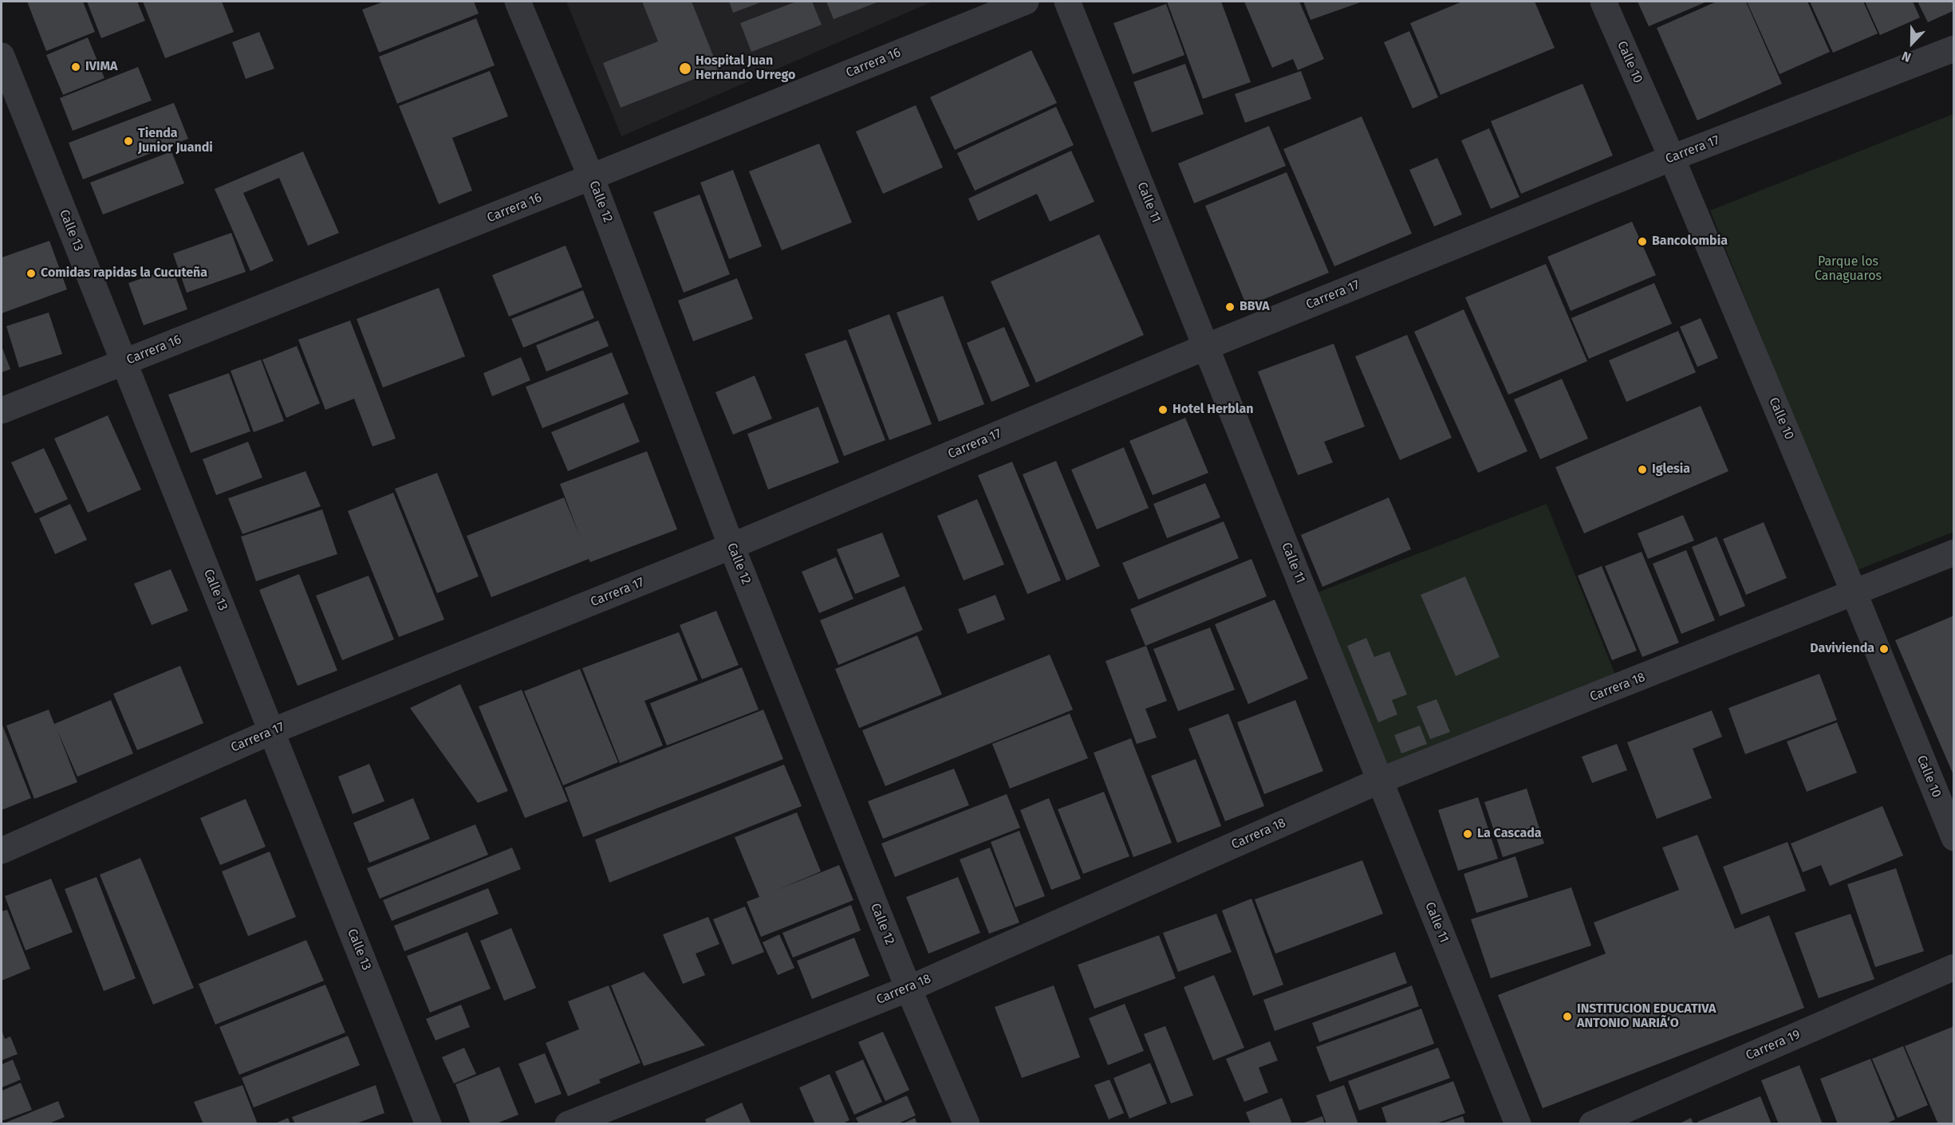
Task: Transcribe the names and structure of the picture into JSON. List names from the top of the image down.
{
  "streets": {
    "street": [
      "Calle 10",
      "Carrera 16",
      "Carrera 17",
      "Calle 12",
      "Calle 11",
      "Calle 13",
      "Carrera 18",
      "Carrera 19"
    ]
  },
  "crossings": [
    ["Calle 10", "Carrera 17"],
    ["Calle 10", "Carrera 18"],
    ["Carrera 16", "Calle 12"],
    ["Carrera 16", "Calle 13"],
    ["Carrera 17", "Calle 12"],
    ["Carrera 17", "Calle 11"],
    ["Carrera 17", "Calle 13"],
    ["Calle 12", "Carrera 18"],
    ["Calle 11", "Carrera 18"]
  ],
  "parks": ["Parque los Canaguaros"],
  "places": [
    "IVIMA",
    "Hospital Juan Hernando Urrego",
    "Tienda Junior Juandi",
    "Bancolombia",
    "Comidas rapidas la Cucuteña",
    "BBVA",
    "Hotel Herblan",
    "Iglesia",
    "Davivienda",
    "La Cascada",
    "INSTITUCION EDUCATIVA ANTONIO NARIÃ‘O"
  ],
  "north": "bottom"
}
